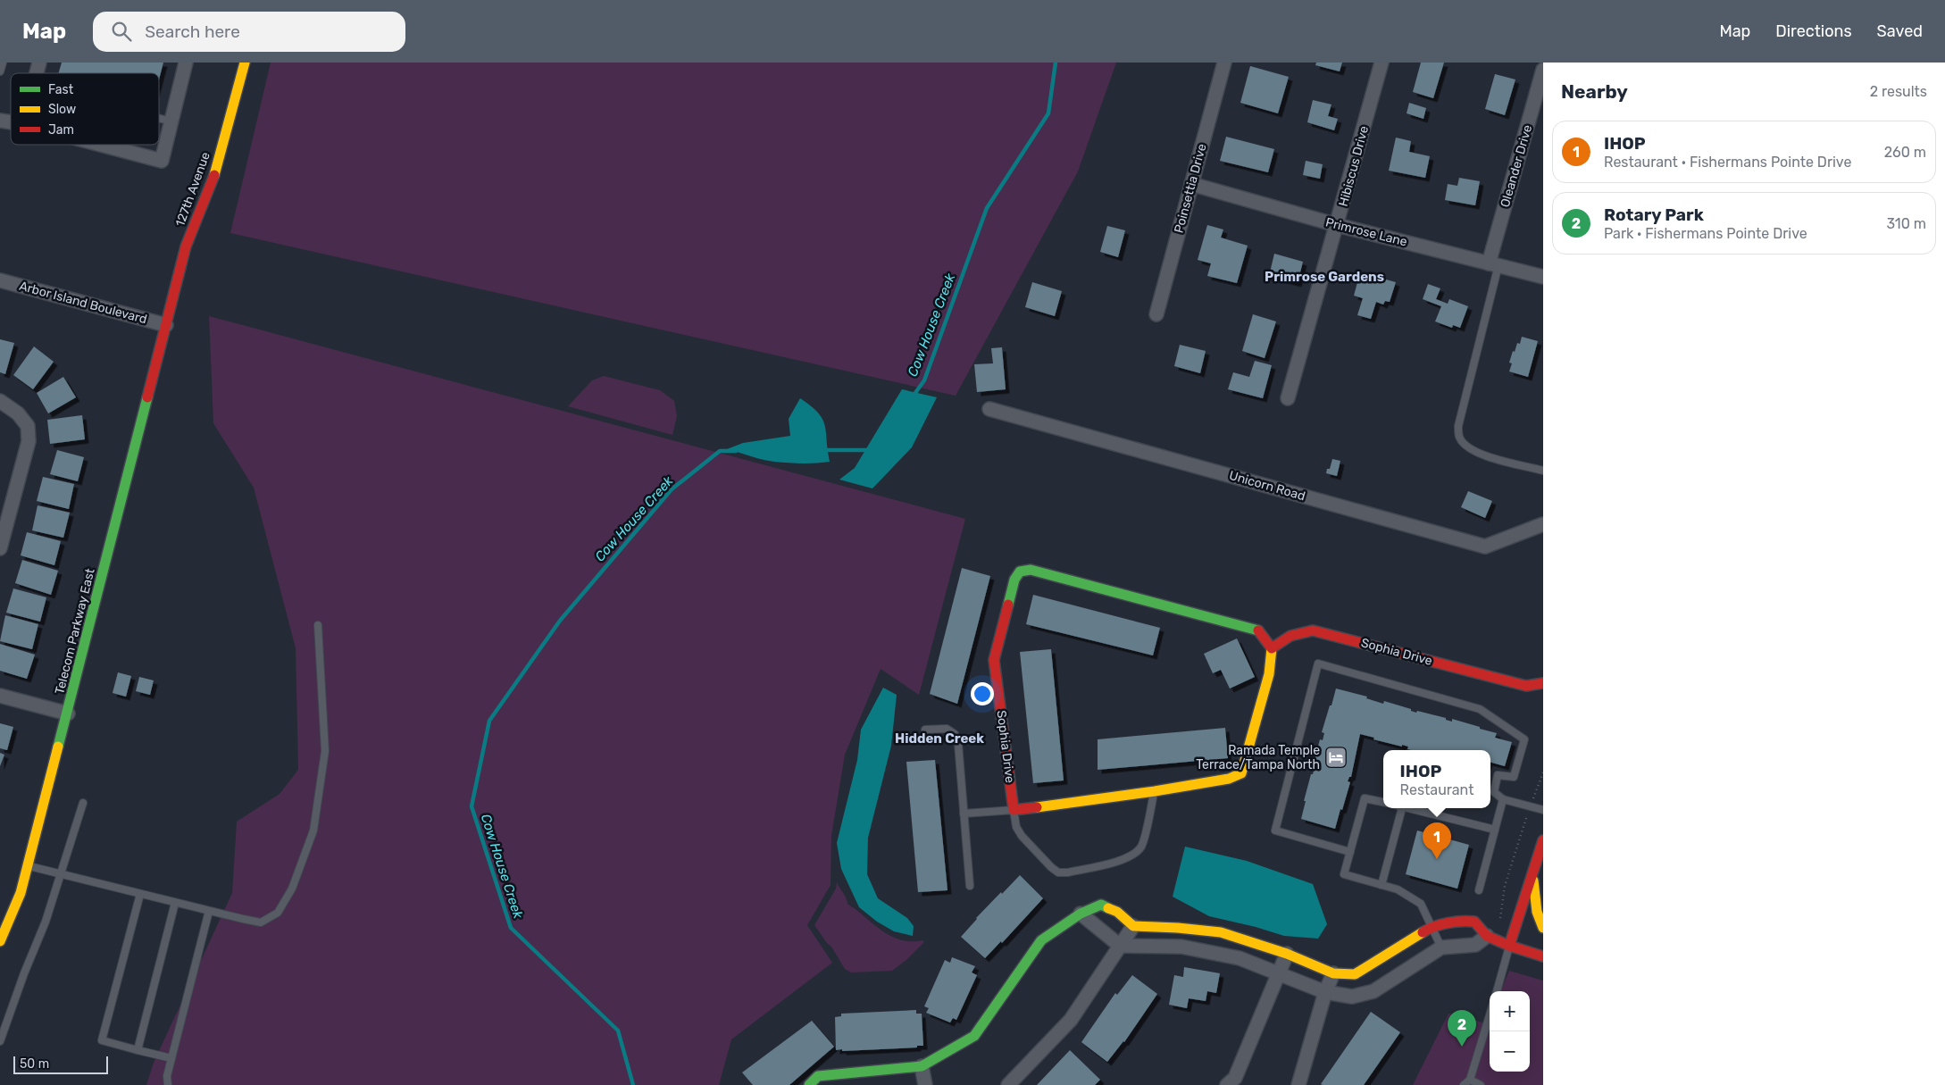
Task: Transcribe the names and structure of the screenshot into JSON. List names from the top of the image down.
{
  "streets": {
    "street": [
      "Hibiscus Drive",
      "Oleander Drive",
      "Poinsettia Drive",
      "127th Avenue",
      "Primrose Lane",
      "Arbor Island Boulevard",
      "Unicorn Road",
      "Telecom Parkway East",
      "Sophia Drive"
    ]
  },
  "crossings": [
    ["Hibiscus Drive", "Primrose Lane"],
    ["Oleander Drive", "Primrose Lane"],
    ["Poinsettia Drive", "Primrose Lane"],
    ["127th Avenue", "Arbor Island Boulevard"],
    ["127th Avenue", "Telecom Parkway East"],
    ["Arbor Island Boulevard", "Telecom Parkway East"]
  ],
  "districts": ["Primrose Gardens", "Hidden Creek"],
  "water": ["Cow House Creek"],
  "places": {
    "hotel": ["Ramada Temple Terrace/Tampa North"]
  },
  "legend": ["Fast", "Slow", "Jam"],
  "scale_bar": "50 m",
  "page": {
    "header": "Map",
    "search": "Search here",
    "nav": ["Map", "Directions", "Saved"],
    "heading": ["Nearby", "2 results"],
    "list": [
      {
        "mark": "1",
        "name": "IHOP",
        "note": "Restaurant · Fishermans Pointe Drive",
        "value": "260 m"
      },
      {
        "mark": "2",
        "name": "Rotary Park",
        "note": "Park · Fishermans Pointe Drive",
        "value": "310 m"
      }
    ],
    "popup": ["IHOP", "Restaurant"],
    "pins": ["1", "2"],
    "map_buttons": ["+", "−"],
    "scale": "50 m"
  }
}
